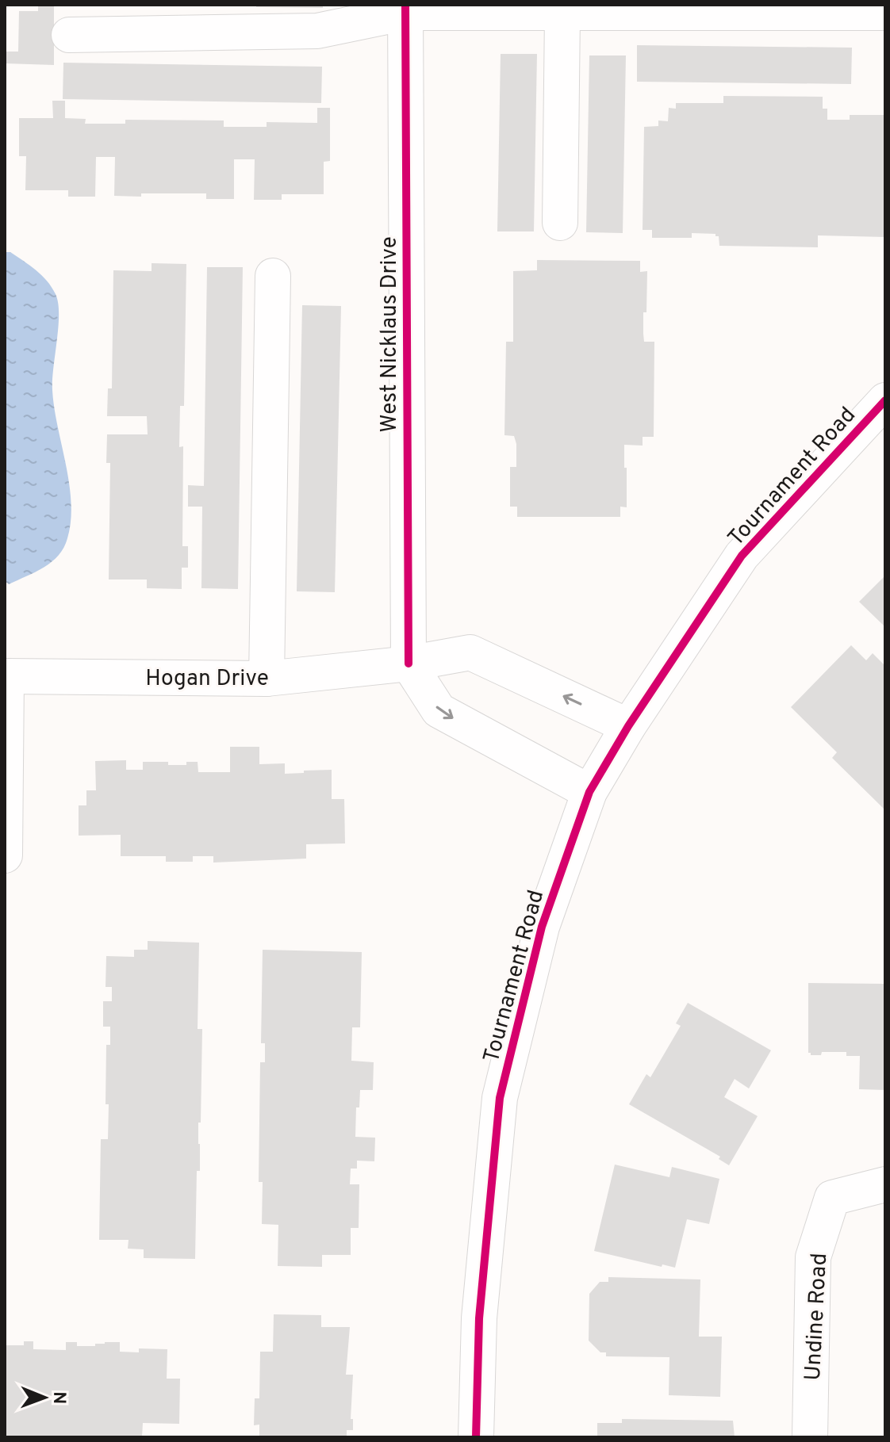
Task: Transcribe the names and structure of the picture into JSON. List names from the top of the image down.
{
  "streets": {
    "street": [
      "West Nicklaus Drive",
      "Tournament Road",
      "Hogan Drive",
      "Undine Road"
    ]
  },
  "crossings": [
    ["West Nicklaus Drive", "Hogan Drive"],
    ["Tournament Road", "Hogan Drive"]
  ],
  "north": "right"
}
